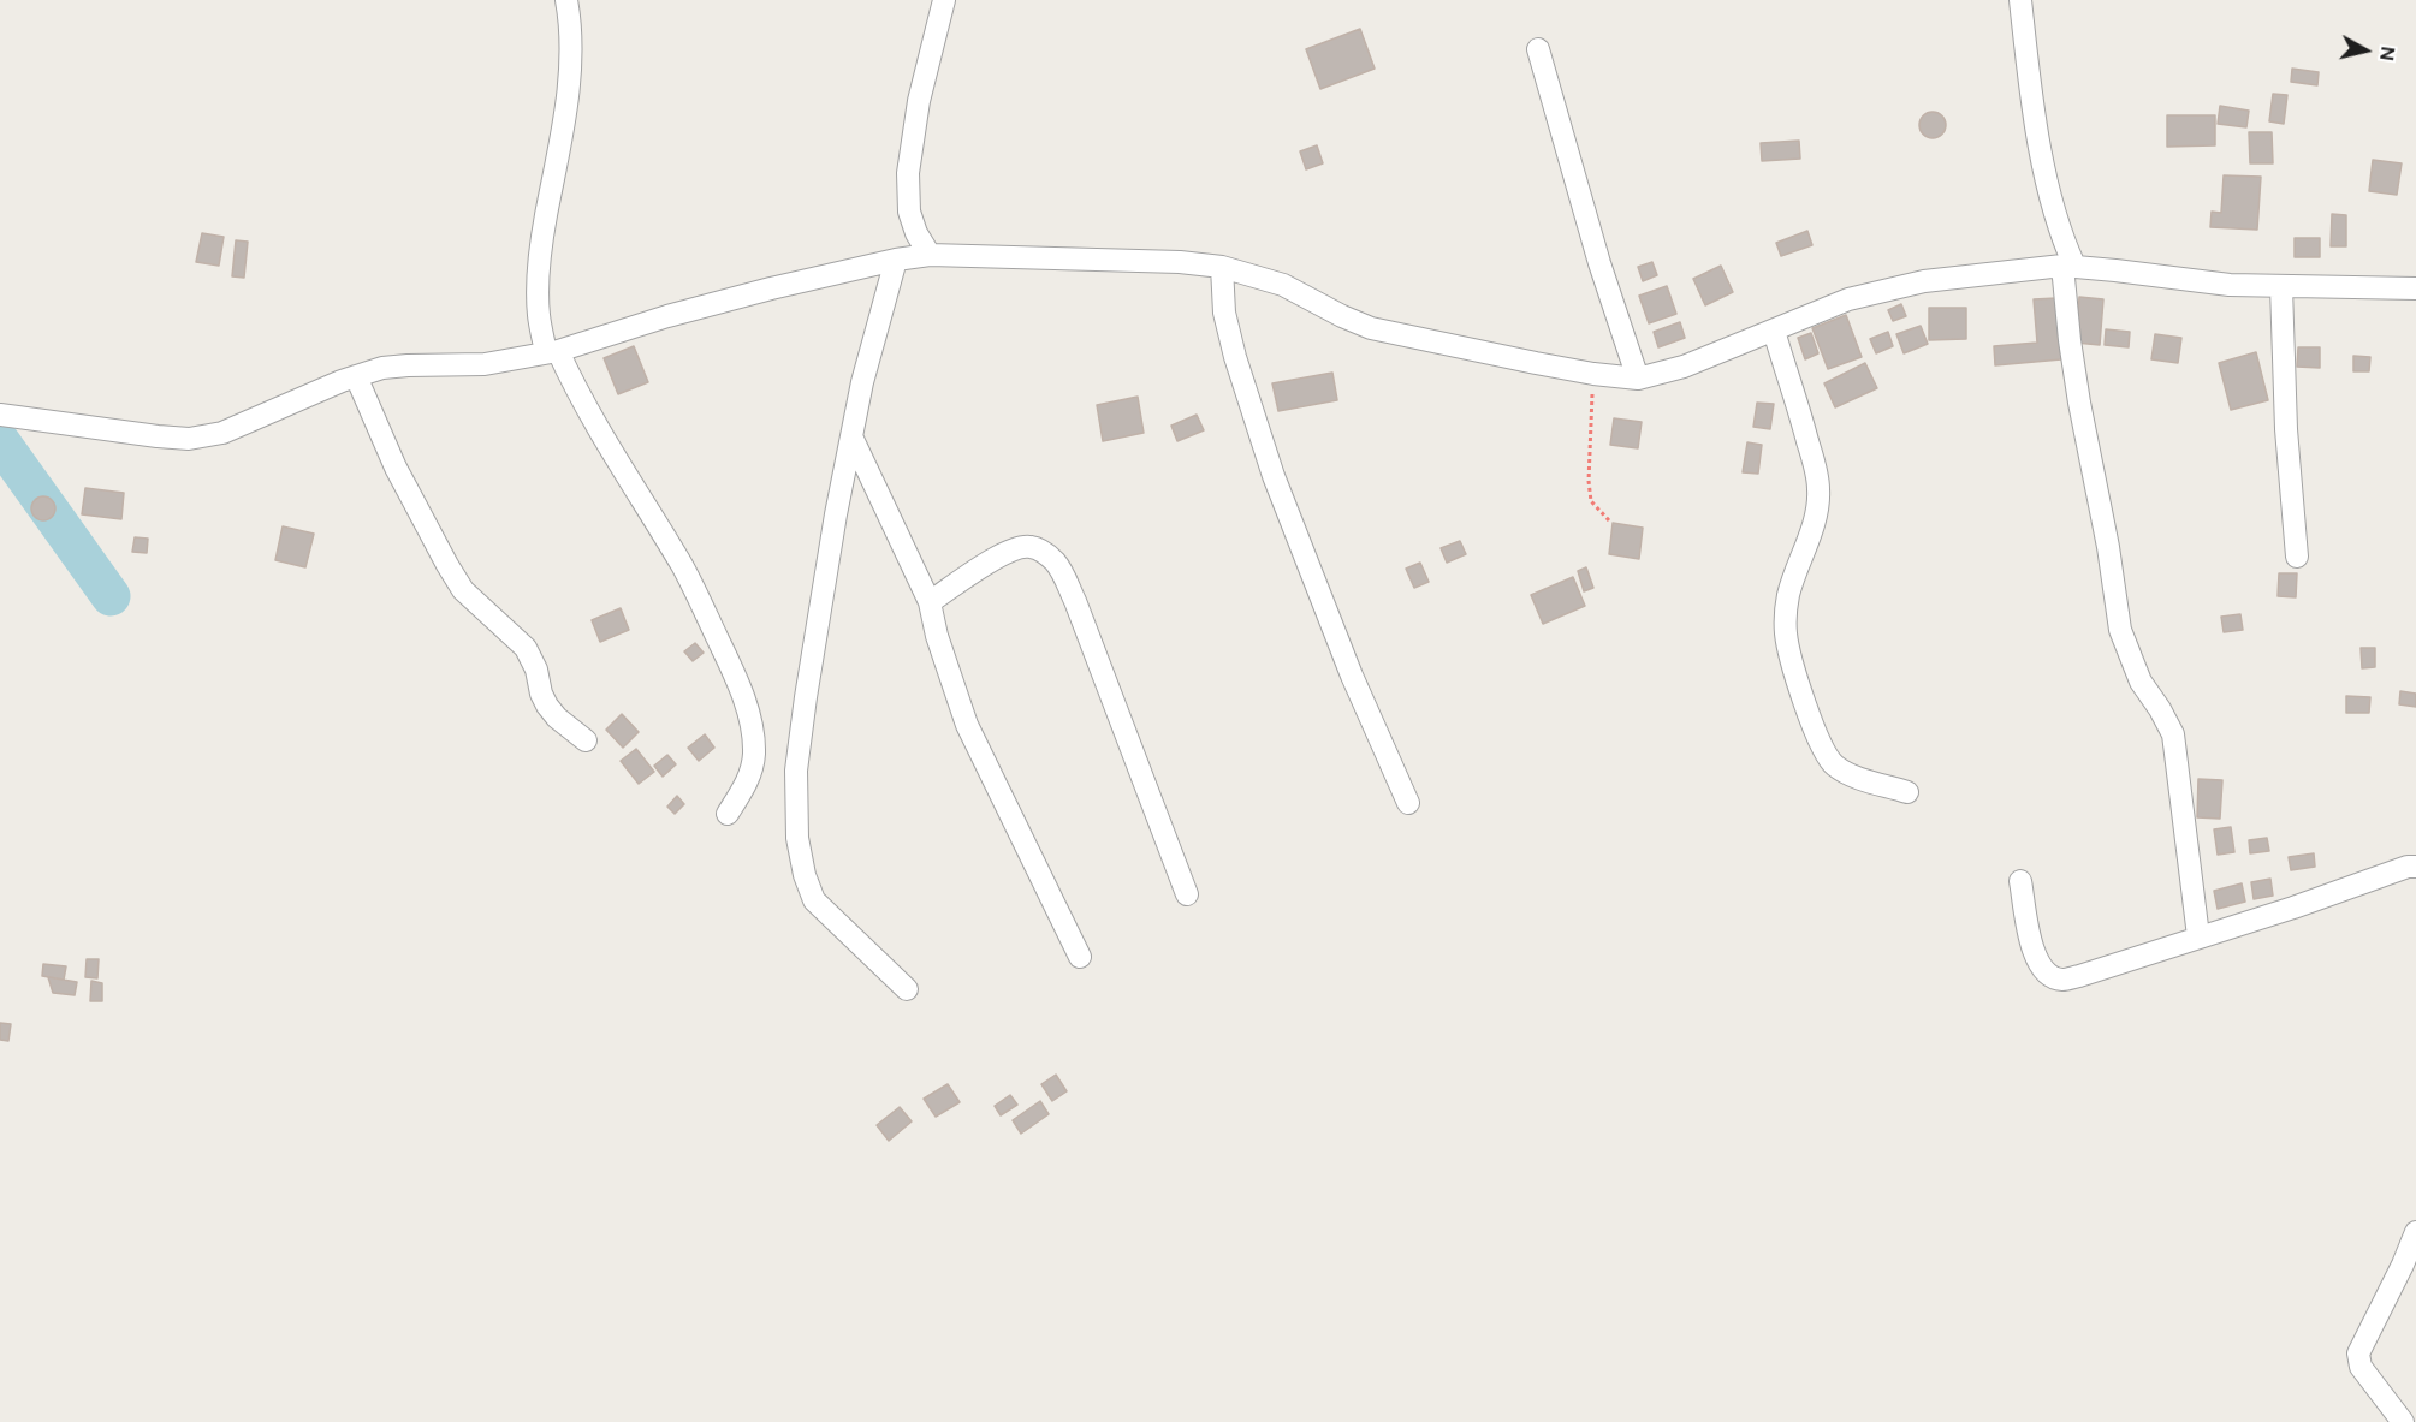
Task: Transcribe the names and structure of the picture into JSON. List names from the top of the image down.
{
  "north": "right"
}
